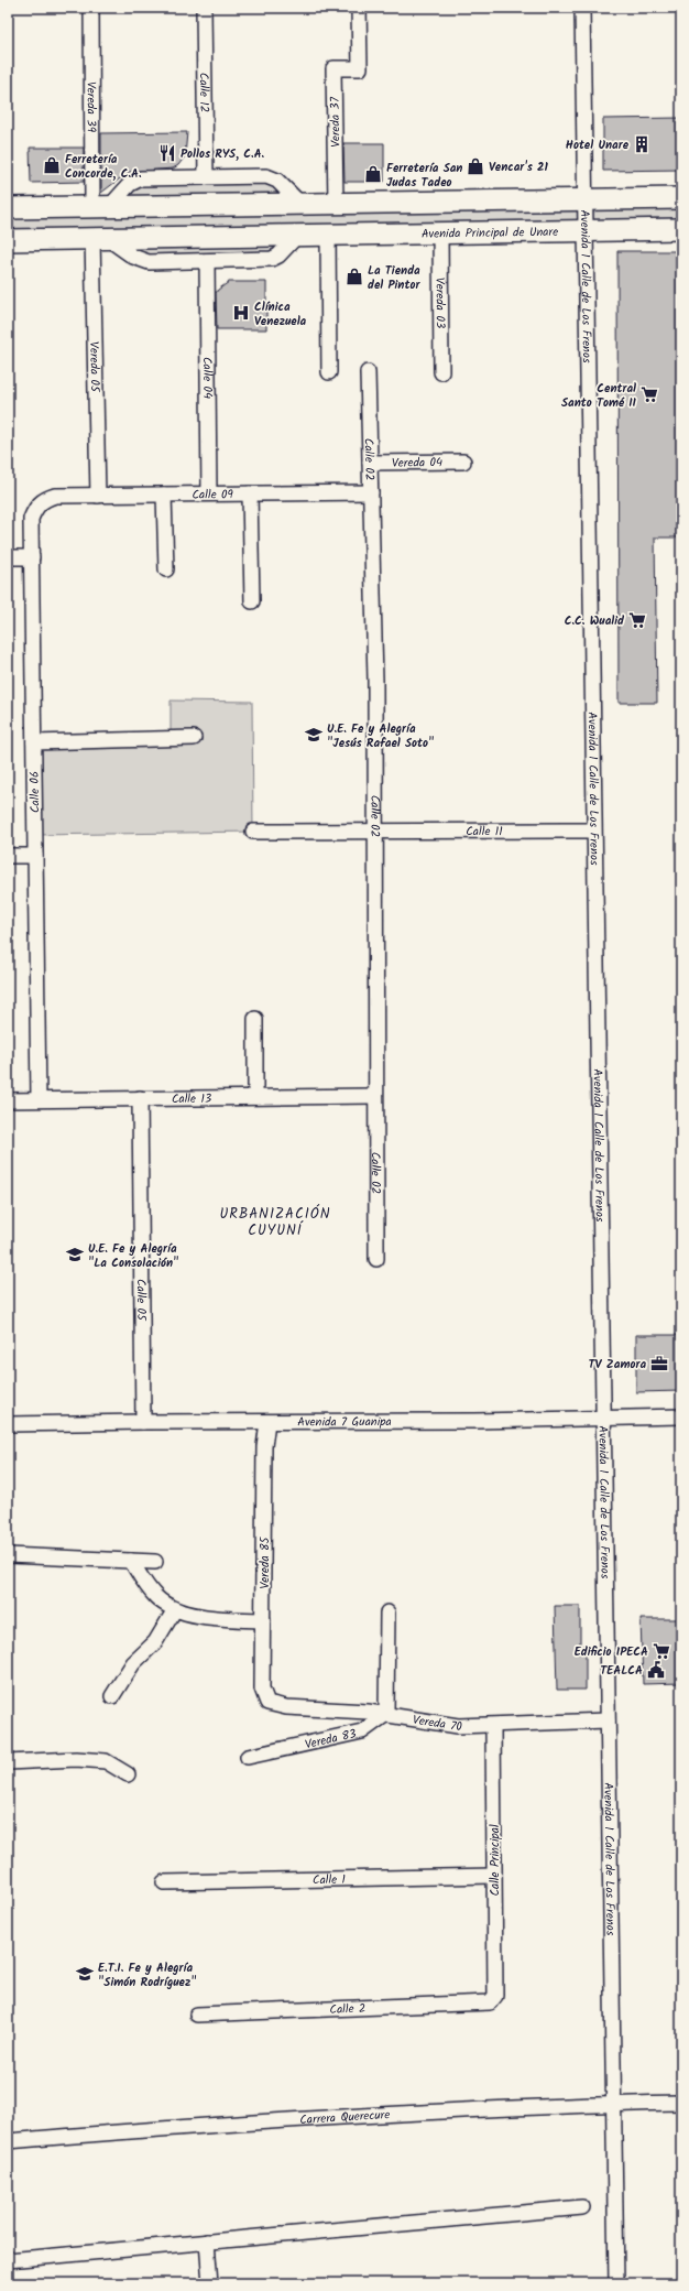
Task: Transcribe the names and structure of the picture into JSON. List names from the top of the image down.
{
  "streets": {
    "street": [
      "Calle 12",
      "Vereda 39",
      "Vereda 37",
      "Avenida Principal de Unare",
      "Avenida 1 Calle de Los Frenos",
      "Vereda 03",
      "Vereda 05",
      "Calle 04",
      "Calle 02",
      "Vereda 04",
      "Calle 09",
      "Calle 06",
      "Calle 11",
      "Calle 13",
      "Calle 05",
      "Avenida 7 Guanipa",
      "Vereda 85",
      "Vereda 70",
      "Vereda 83",
      "Calle Principal",
      "Calle 1",
      "Calle 2",
      "Carrera Querecure"
    ]
  },
  "crossings": [
    ["Avenida Principal de Unare", "Avenida 1 Calle de Los Frenos"],
    ["Avenida Principal de Unare", "Vereda 03"],
    ["Avenida Principal de Unare", "Vereda 05"],
    ["Avenida 1 Calle de Los Frenos", "Calle 11"],
    ["Avenida 1 Calle de Los Frenos", "Avenida 7 Guanipa"],
    ["Avenida 1 Calle de Los Frenos", "Vereda 70"],
    ["Avenida 1 Calle de Los Frenos", "Carrera Querecure"],
    ["Vereda 05", "Calle 09"],
    ["Calle 04", "Calle 09"],
    ["Calle 02", "Vereda 04"],
    ["Calle 02", "Calle 09"],
    ["Calle 02", "Calle 11"],
    ["Calle 02", "Calle 13"],
    ["Calle 09", "Calle 06"],
    ["Calle 06", "Calle 13"],
    ["Calle 13", "Calle 05"],
    ["Calle 05", "Avenida 7 Guanipa"],
    ["Avenida 7 Guanipa", "Vereda 85"],
    ["Vereda 85", "Vereda 70"],
    ["Vereda 70", "Vereda 83"],
    ["Vereda 70", "Calle Principal"],
    ["Calle Principal", "Calle 1"],
    ["Calle Principal", "Calle 2"]
  ],
  "districts": ["URBANIZACIÓN CUYUNÍ"],
  "places": {
    "building": ["Hotel Unare"],
    "restaurant": ["Pollos RYS, C.A."],
    "shop": [
      "Ferretería Concorde, C.A.",
      "Vencar's 21",
      "Ferretería San Judas Tadeo",
      "La Tienda del Pintor"
    ],
    "hospital": ["Clínica Venezuela"],
    "supermarket": ["Central Santo Tomé II", "C.C. Wualid", "Edificio IPECA"],
    "school or university": ["U.E. Fe y Alegría \"Jesús Rafael Soto\"", "U.E. Fe y Alegría \"La Consolación\"", "E.T.I. Fe y Alegría \"Simón Rodríguez\""],
    "office": ["TV Zamora"],
    "public building": ["TEALCA"]
  }
}
